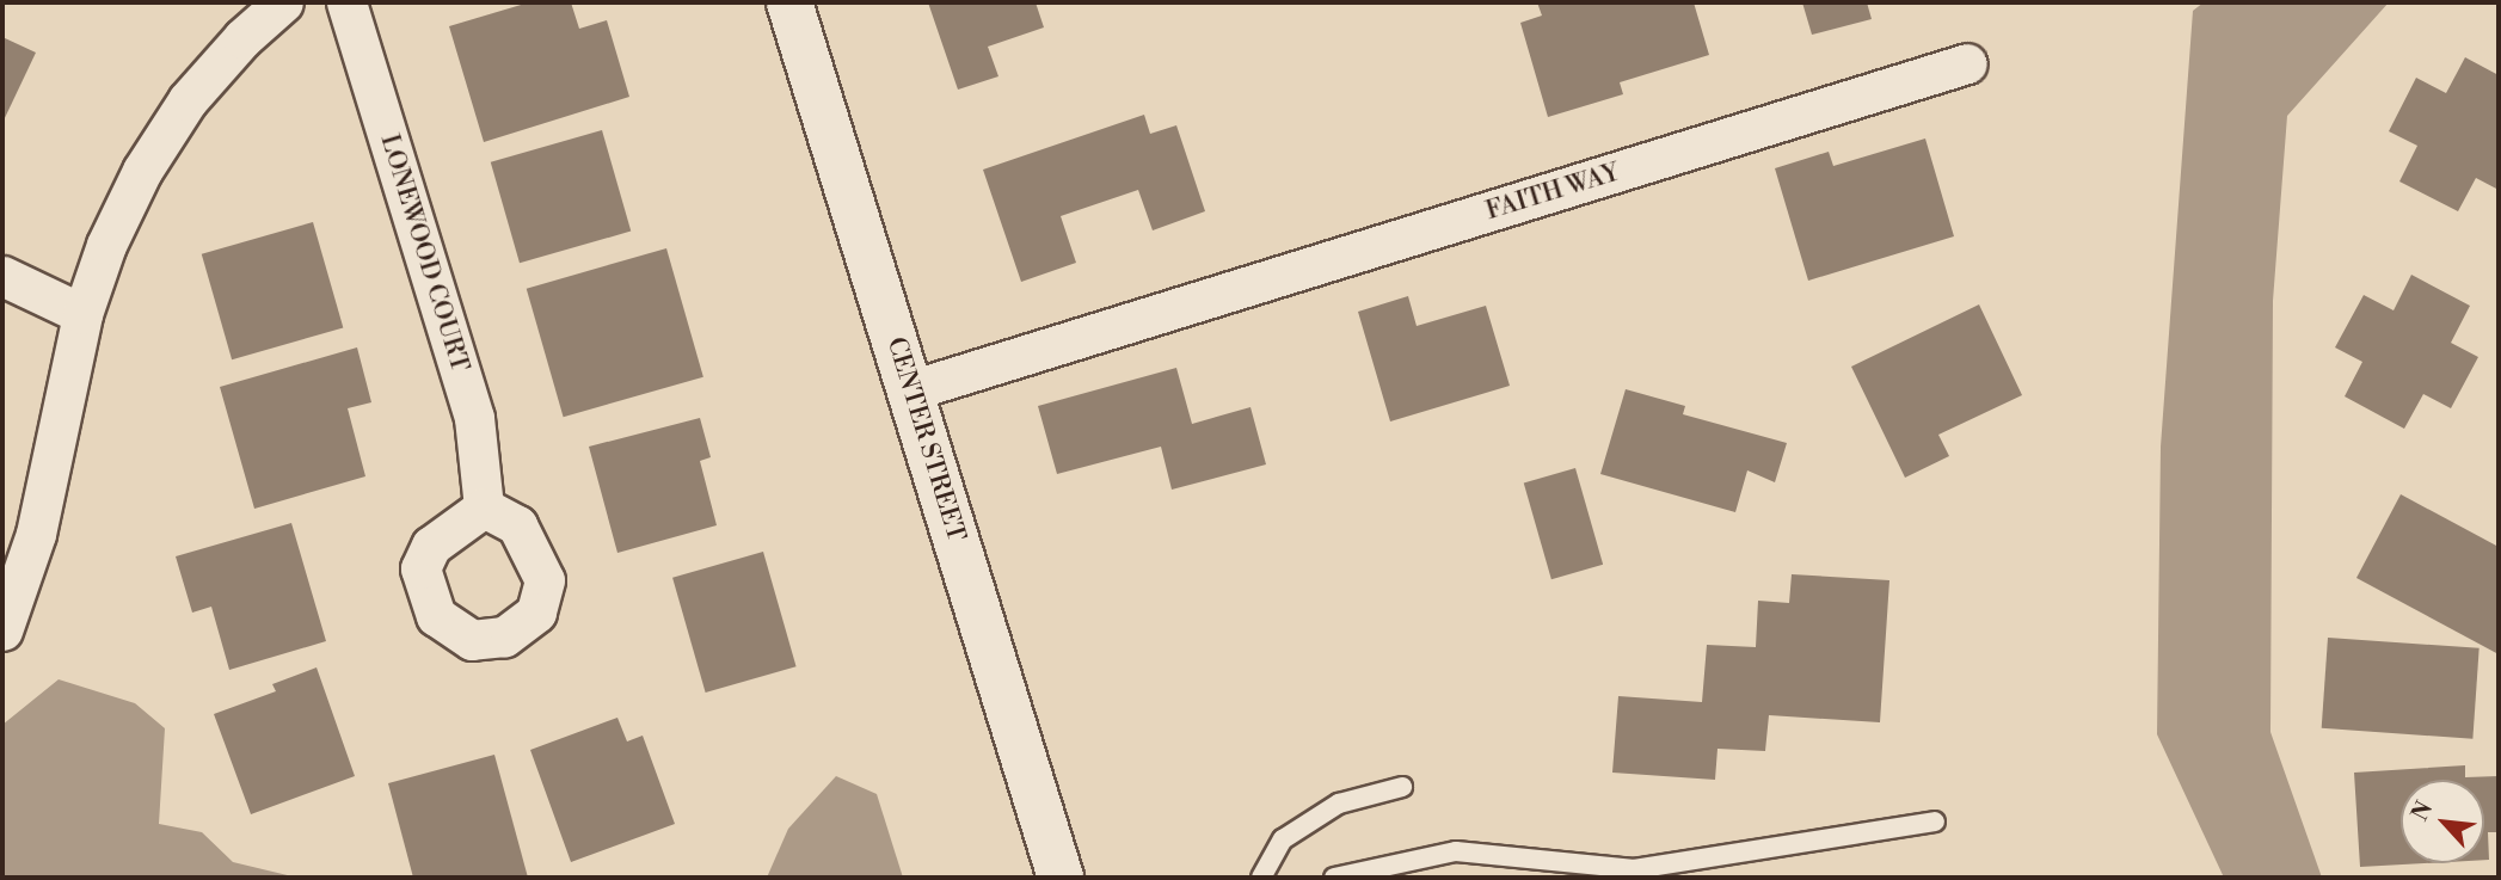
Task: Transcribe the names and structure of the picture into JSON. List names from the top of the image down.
{
  "streets": {
    "street": ["FAITH WAY", "LONEWOOD COURT", "CENTER STREET"]
  },
  "crossings": [
    ["FAITH WAY", "CENTER STREET"]
  ],
  "north": "top left"
}
